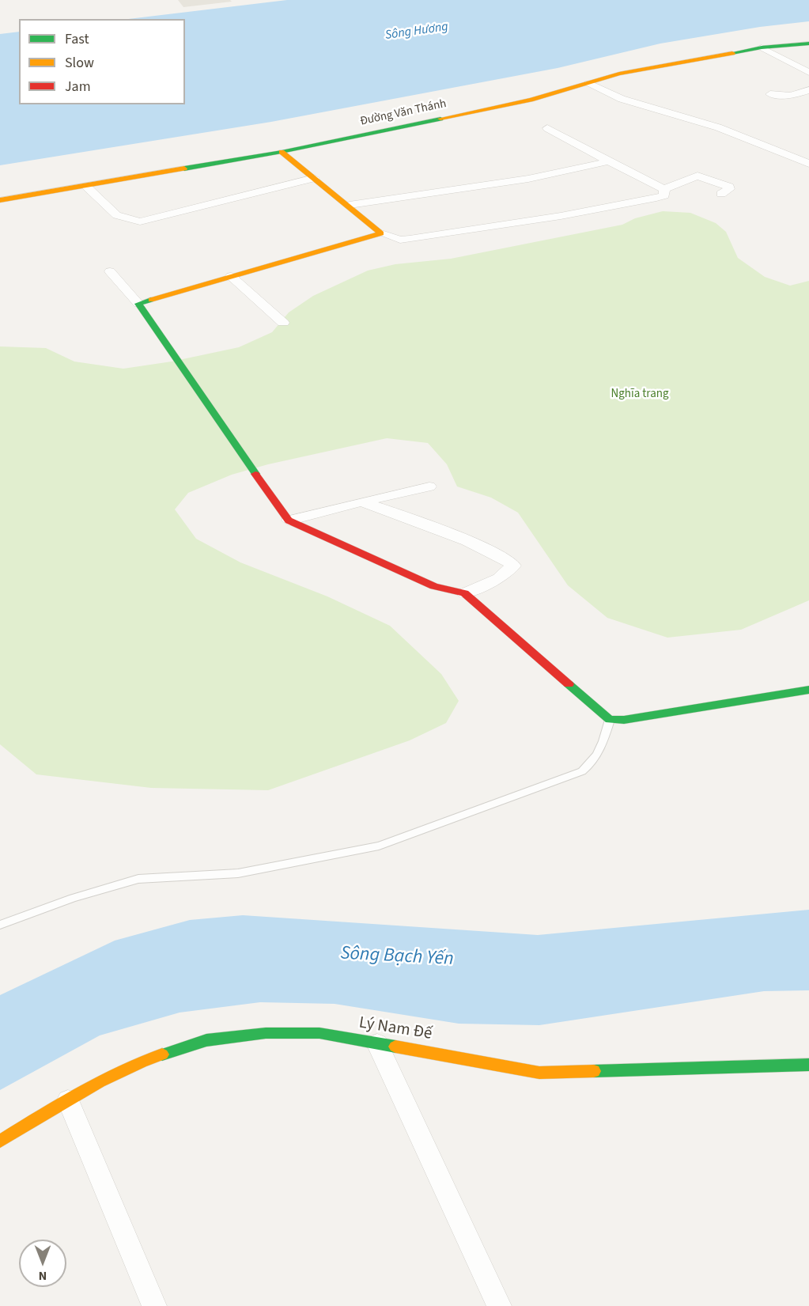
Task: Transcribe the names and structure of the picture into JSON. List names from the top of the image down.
{
  "streets": {
    "street": ["Đường Văn Thánh", "Lý Nam Đế"]
  },
  "water": ["Sông Hương", "Sông Bạch Yến"],
  "parks": ["Nghĩa trang"],
  "legend": ["Fast", "Slow", "Jam"],
  "north": "bottom"
}
